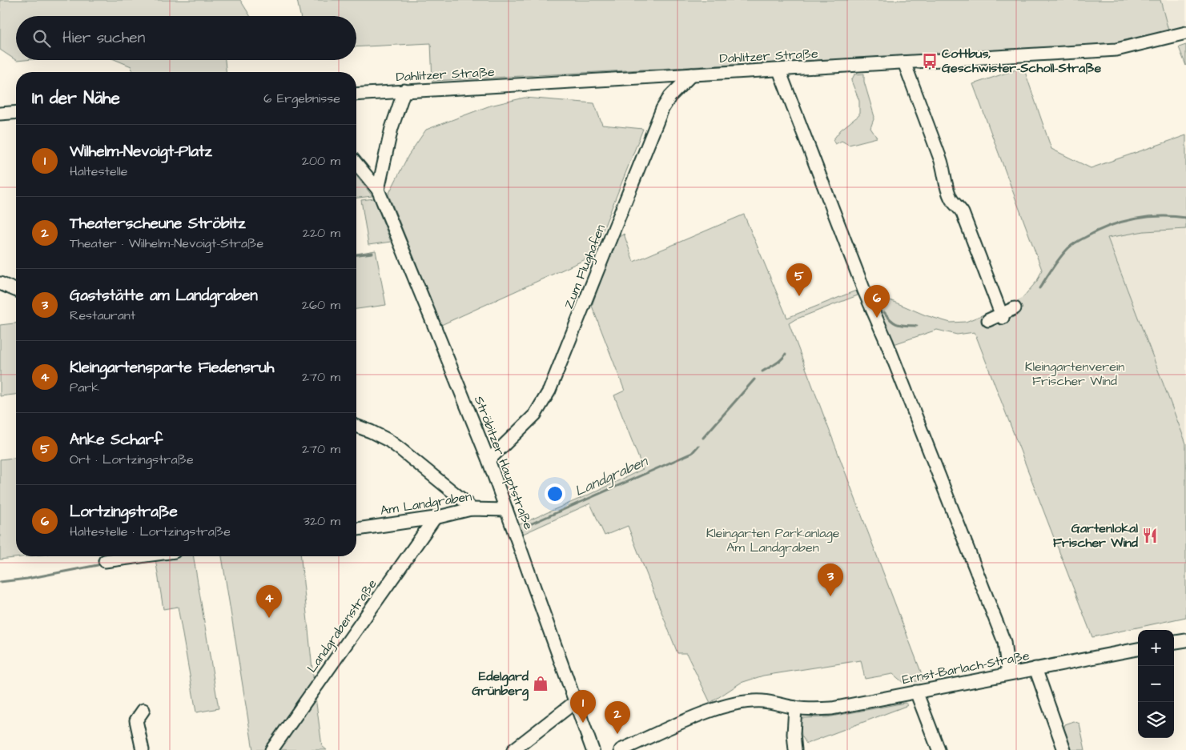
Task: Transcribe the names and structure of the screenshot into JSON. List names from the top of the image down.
{
  "streets": {
    "street": [
      "Dahlitzer Straße",
      "Zum Flughafen",
      "Ströbitzer Hauptstraße",
      "Am Landgraben",
      "Landgrabenstraße",
      "Ernst-Barlach-Straße"
    ]
  },
  "crossings": [
    ["Dahlitzer Straße", "Zum Flughafen"],
    ["Zum Flughafen", "Ströbitzer Hauptstraße"],
    ["Ströbitzer Hauptstraße", "Am Landgraben"],
    ["Am Landgraben", "Landgrabenstraße"]
  ],
  "water": ["Landgraben"],
  "parks": ["Kleingartenverein Frischer Wind", "Kleingarten Parkanlage Am Landgraben"],
  "places": {
    "bus stop": ["Cottbus, Geschwister-Scholl-Straße"],
    "restaurant": ["Gartenlokal Frischer Wind"],
    "shop": ["Edelgard Grünberg"]
  },
  "page": {
    "search": "Hier suchen",
    "heading": ["In der Nähe", "6 Ergebnisse"],
    "list": [
      {
        "mark": "1",
        "name": "Wilhelm-Nevoigt-Platz",
        "note": "Haltestelle",
        "value": "200 m"
      },
      {
        "mark": "2",
        "name": "Theaterscheune Ströbitz",
        "note": "Theater · Wilhelm-Nevoigt-Straße",
        "value": "220 m"
      },
      {
        "mark": "3",
        "name": "Gaststätte am Landgraben",
        "note": "Restaurant",
        "value": "260 m"
      },
      {
        "mark": "4",
        "name": "Kleingartensparte Fiedensruh",
        "note": "Park",
        "value": "270 m"
      },
      {
        "mark": "5",
        "name": "Anke Scharf",
        "note": "Ort · Lortzingstraße",
        "value": "270 m"
      },
      {
        "mark": "6",
        "name": "Lortzingstraße",
        "note": "Haltestelle · Lortzingstraße",
        "value": "320 m"
      }
    ],
    "pins": [
      "5",
      "6",
      "3",
      "4",
      "1",
      "2"
    ],
    "map_buttons": ["+", "−"]
  }
}
